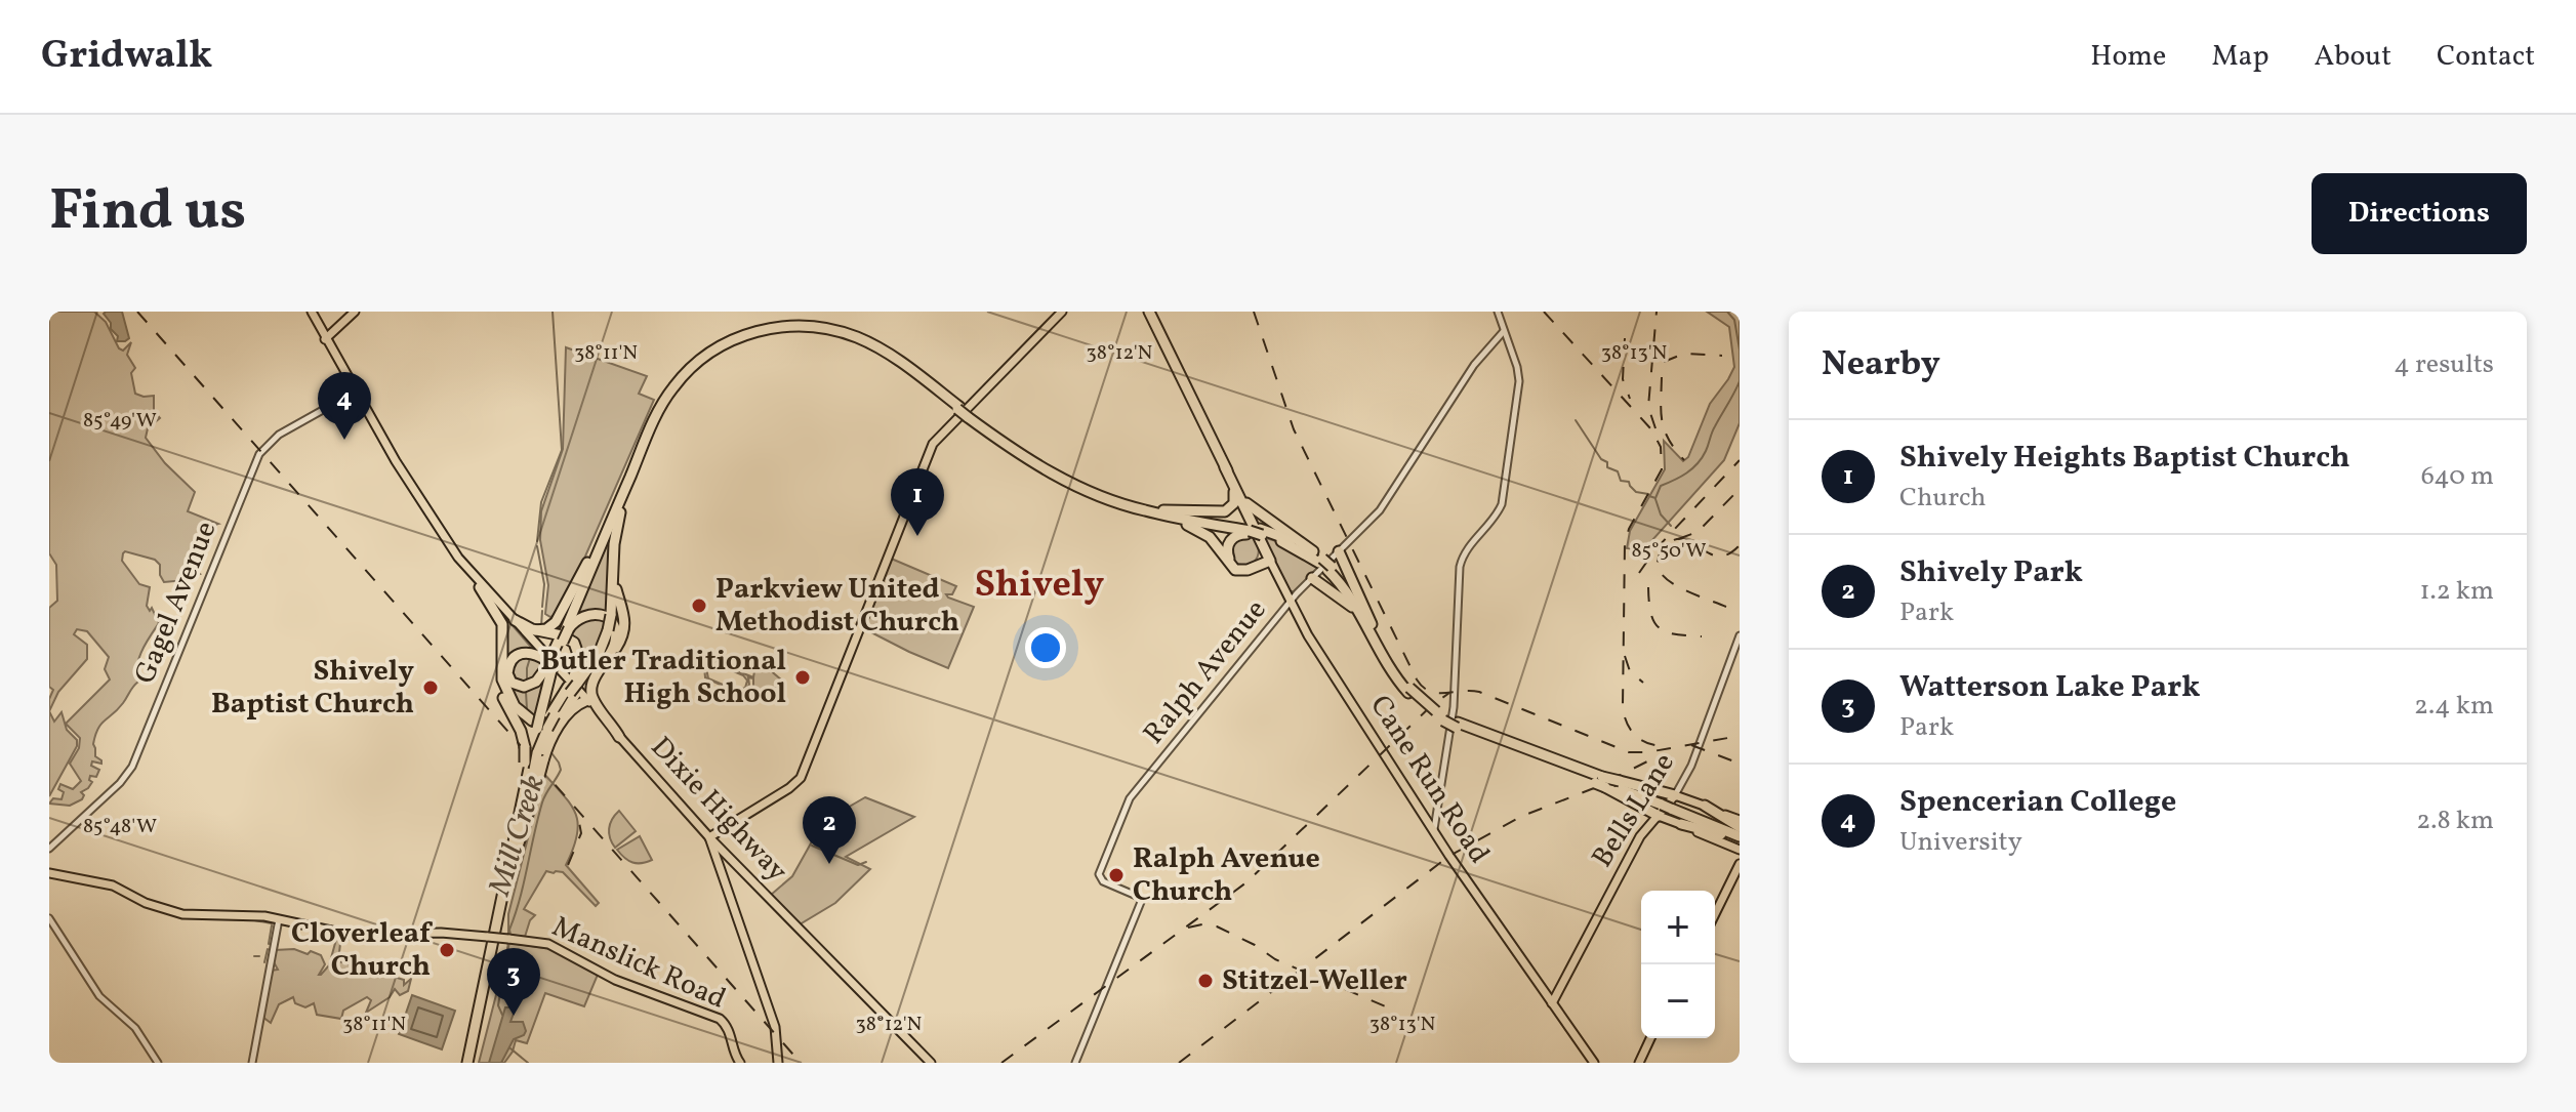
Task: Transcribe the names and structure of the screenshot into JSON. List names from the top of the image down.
{
  "streets": {
    "highway": ["Cane Run Road"],
    "main road": ["Dixie Highway", "Bells Lane", "Manslick Road"],
    "street": ["Gagel Avenue", "Ralph Avenue"]
  },
  "crossings": [
    ["Gagel Avenue", "Dixie Highway"],
    ["Ralph Avenue", "Cane Run Road"],
    ["Cane Run Road", "Bells Lane"]
  ],
  "districts": ["Shively"],
  "water": ["Mill Creek"],
  "places": [
    "Parkview United Methodist Church",
    "Butler Traditional High School",
    "Shively Baptist Church",
    "Ralph Avenue Church",
    "Cloverleaf Church",
    "Stitzel-Weller"
  ],
  "page": {
    "header": "Gridwalk",
    "nav": [
      "Home",
      "Map",
      "About",
      "Contact"
    ],
    "title": "Find us",
    "buttons": "Directions",
    "heading": ["Nearby", "4 results"],
    "pins": [
      "4",
      "1",
      "2",
      "3"
    ],
    "list": [
      {
        "mark": "1",
        "name": "Shively Heights Baptist Church",
        "note": "Church",
        "value": "640 m"
      },
      {
        "mark": "2",
        "name": "Shively Park",
        "note": "Park",
        "value": "1.2 km"
      },
      {
        "mark": "3",
        "name": "Watterson Lake Park",
        "note": "Park",
        "value": "2.4 km"
      },
      {
        "mark": "4",
        "name": "Spencerian College",
        "note": "University",
        "value": "2.8 km"
      }
    ],
    "map_buttons": ["+", "−"]
  },
  "coordinates": [
    "38°11'N",
    "38°12'N",
    "38°13'N",
    "85°49'W",
    "85°50'W",
    "85°48'W"
  ]
}
